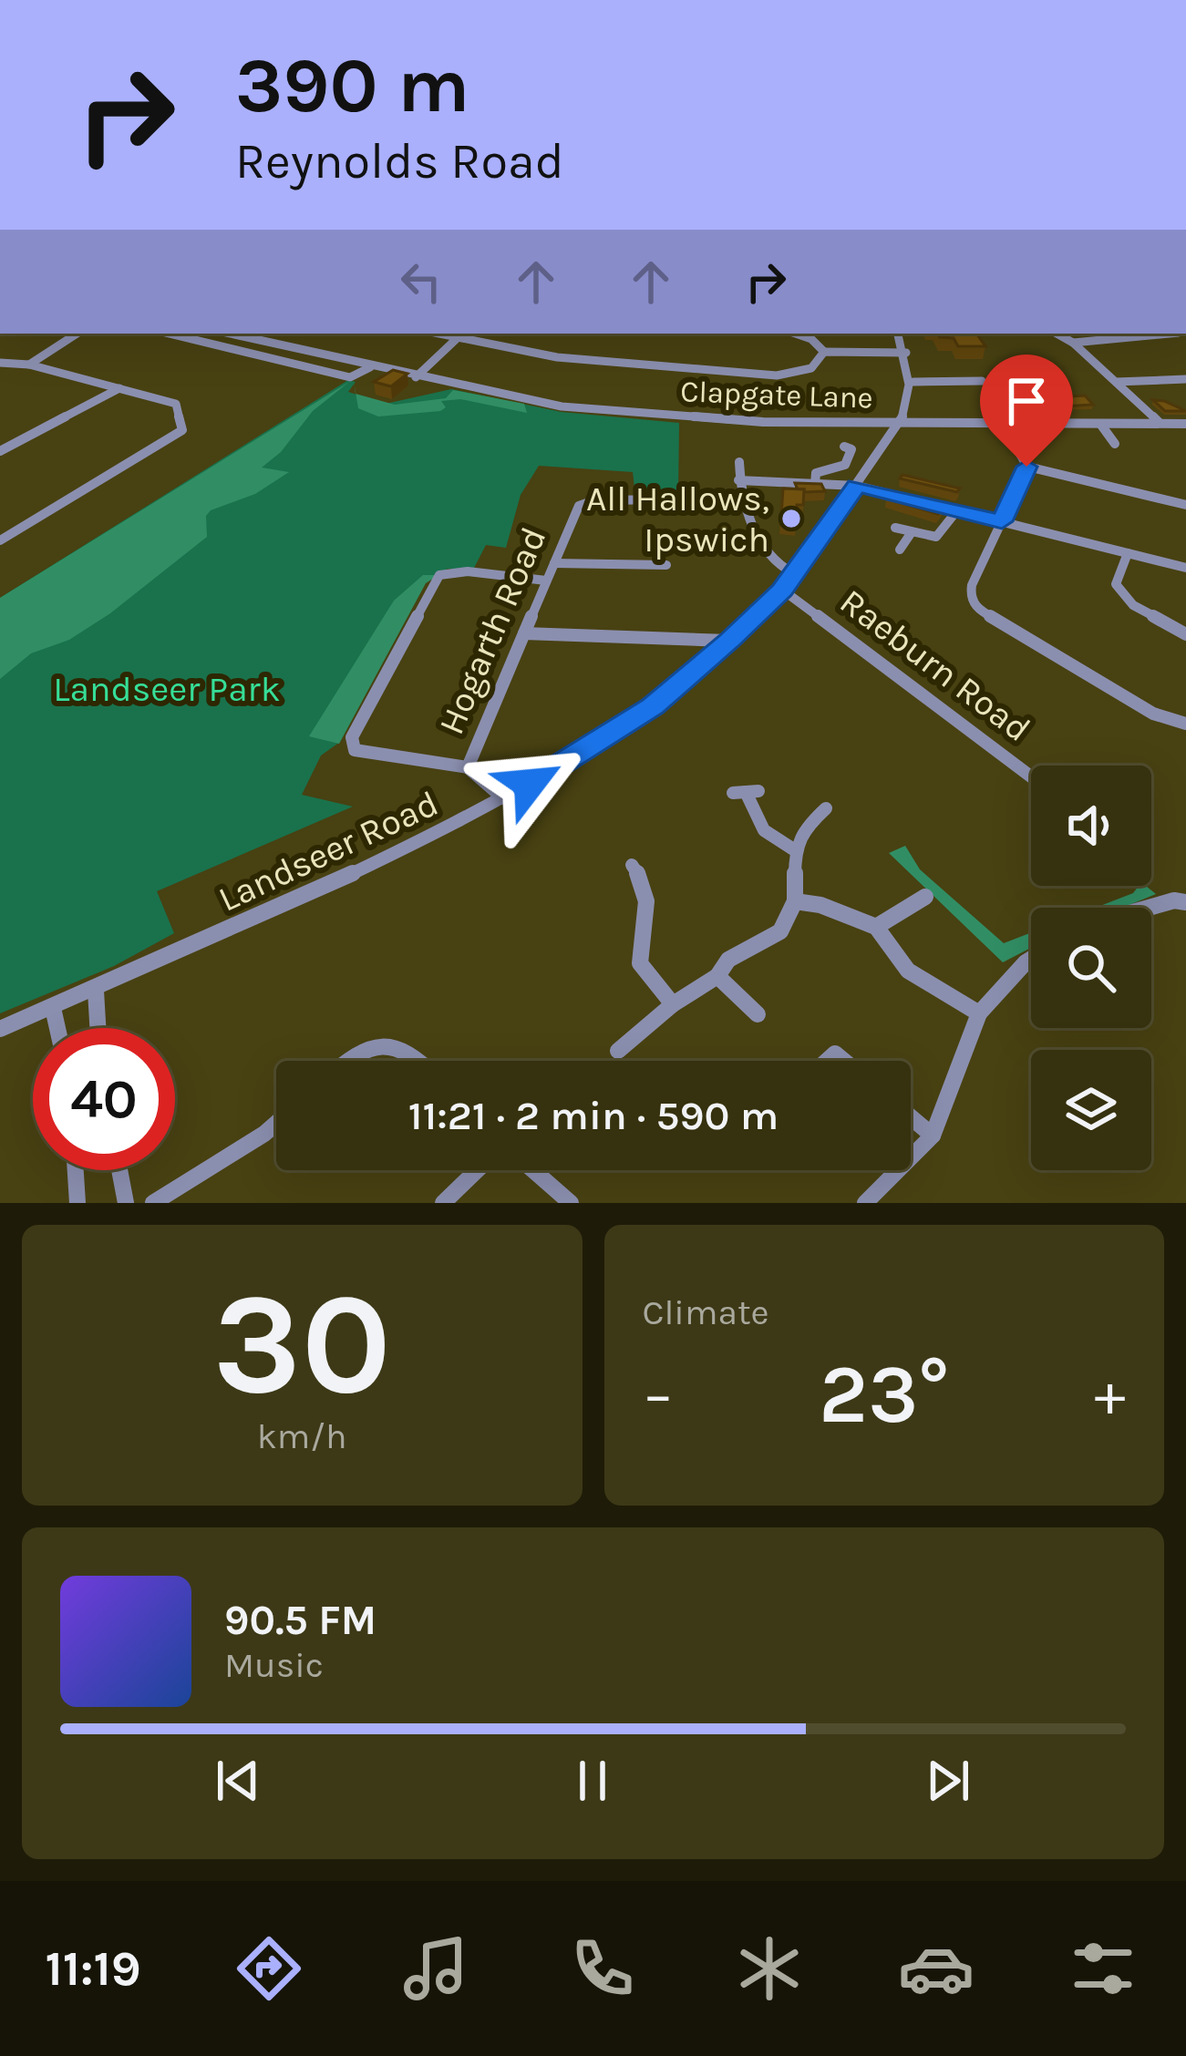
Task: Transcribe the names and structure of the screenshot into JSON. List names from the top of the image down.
{
  "streets": {
    "street": [
      "Clapgate Lane",
      "Hogarth Road",
      "Raeburn Road",
      "Landseer Road"
    ]
  },
  "crossings": [
    ["Clapgate Lane", "Landseer Road"],
    ["Hogarth Road", "Landseer Road"],
    ["Raeburn Road", "Landseer Road"]
  ],
  "parks": ["Landseer Park"],
  "places": ["All Hallows, Ipswich"],
  "page": {
    "turn": ["390 m", "Reynolds Road"],
    "limit": "40",
    "trip": "11:21 · 2 min · 590 m",
    "tile": [
      ["30", "km/h"],
      "Climate"
    ],
    "heat": ["−", "23°", "+"],
    "song": ["90.5 FM", "Music"],
    "tabs": "11:19"
  }
}
